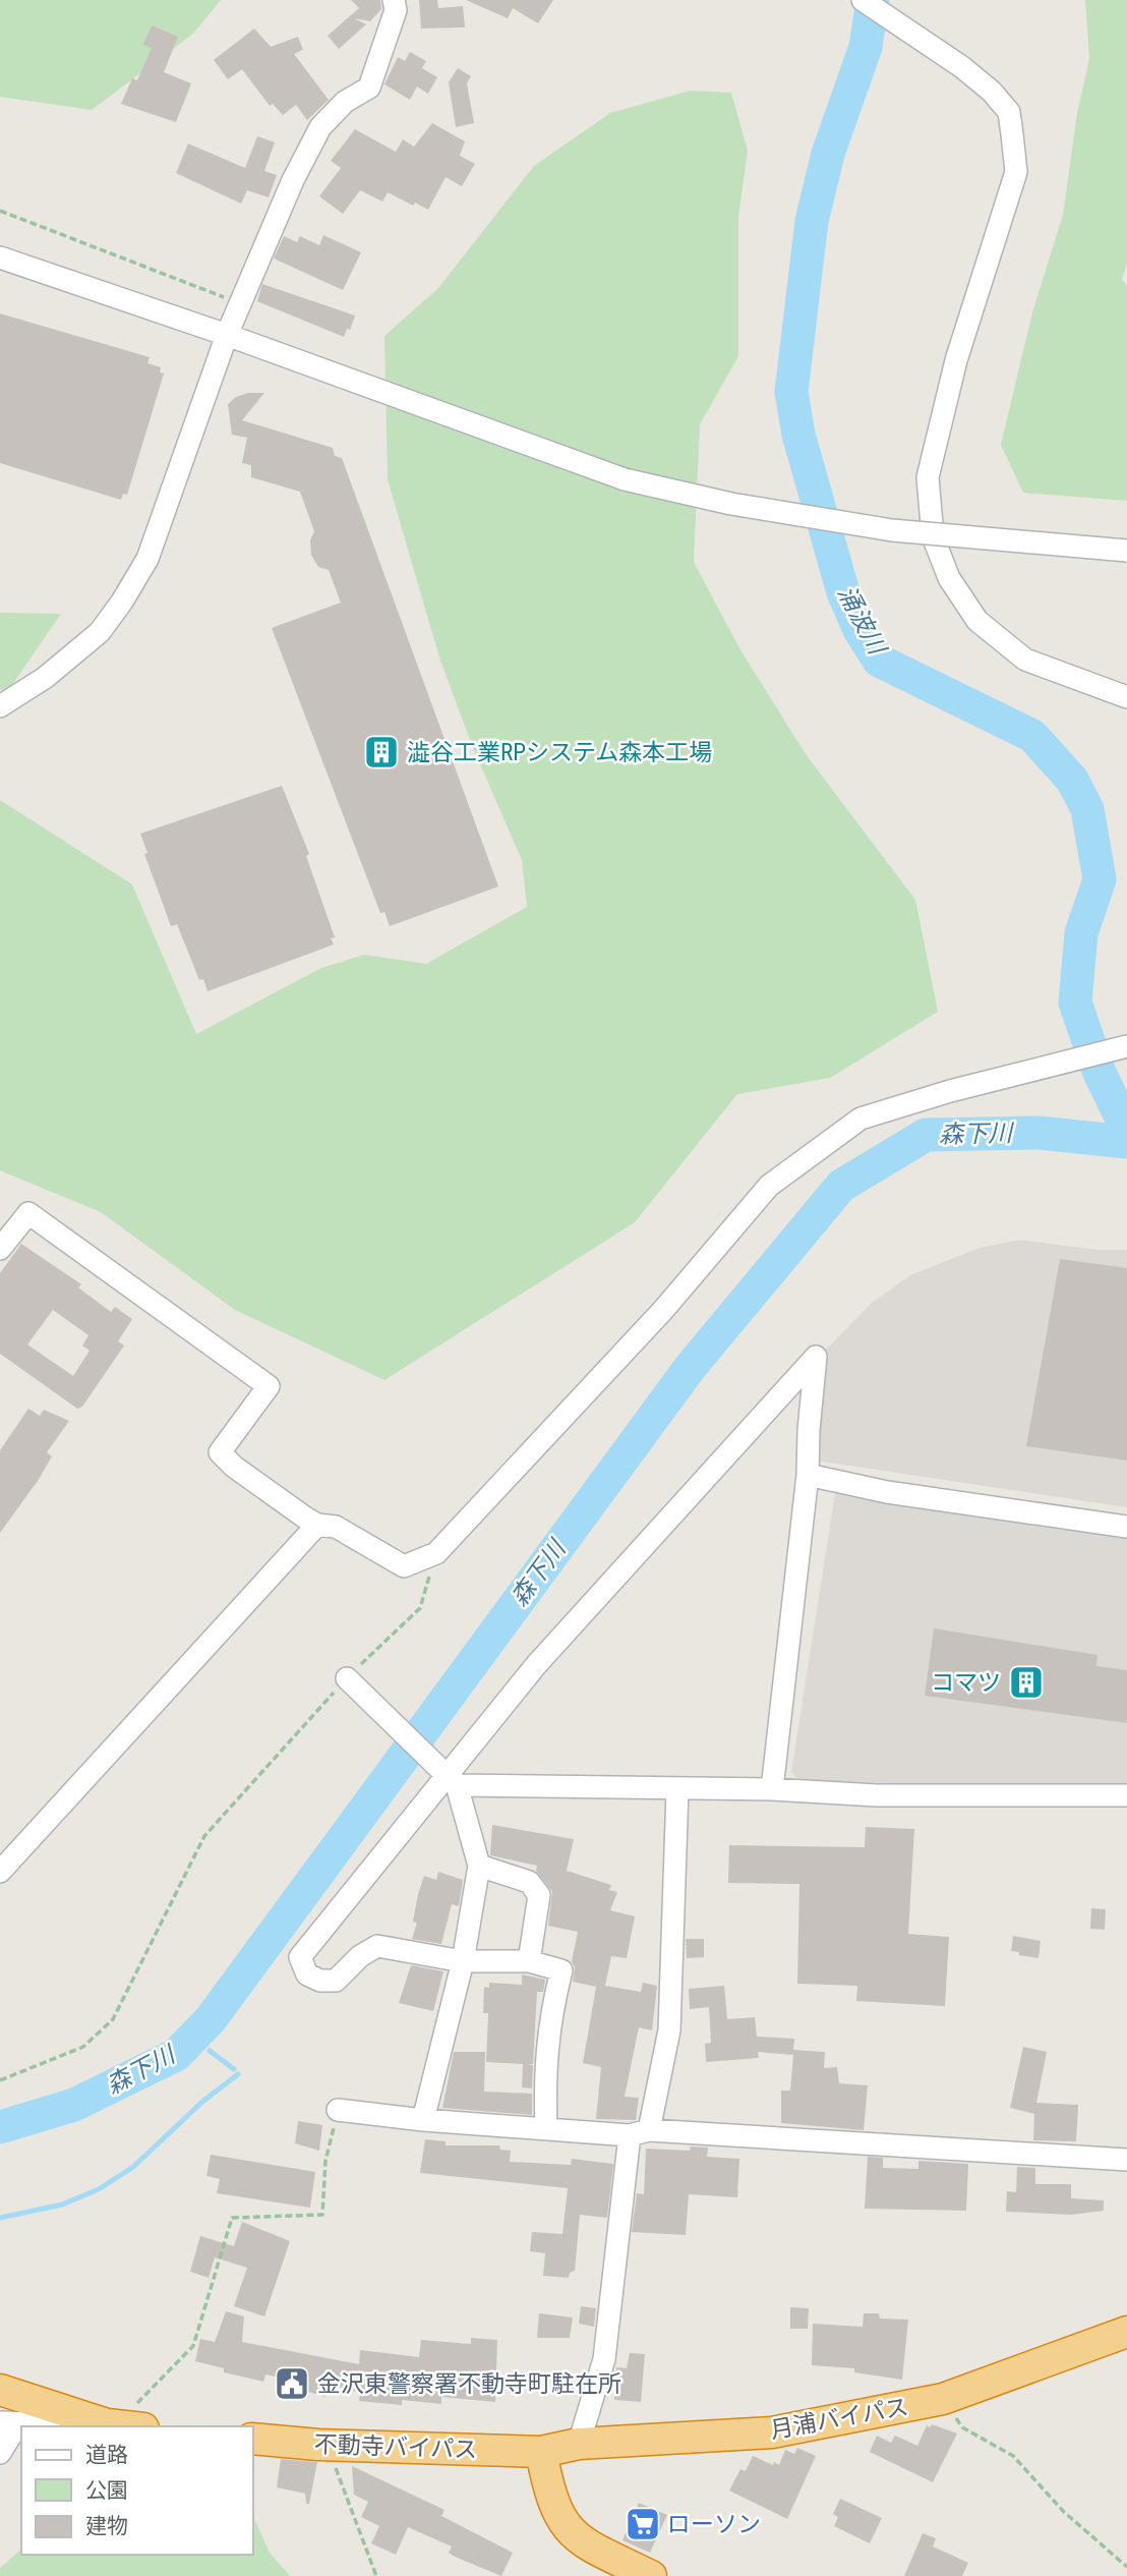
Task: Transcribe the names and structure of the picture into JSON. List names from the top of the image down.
{
  "streets": {
    "highway": ["月浦バイパス", "不動寺バイパス"]
  },
  "crossings": [
    ["月浦バイパス", "不動寺バイパス"]
  ],
  "water": ["涌波川", "森下川"],
  "places": {
    "building": ["澁谷工業RPシステム森本工場", "コマツ"],
    "public building": ["金沢東警察署不動寺町駐在所"],
    "supermarket": ["ローソン"]
  },
  "legend": ["道路", "公園", "建物"]
}
